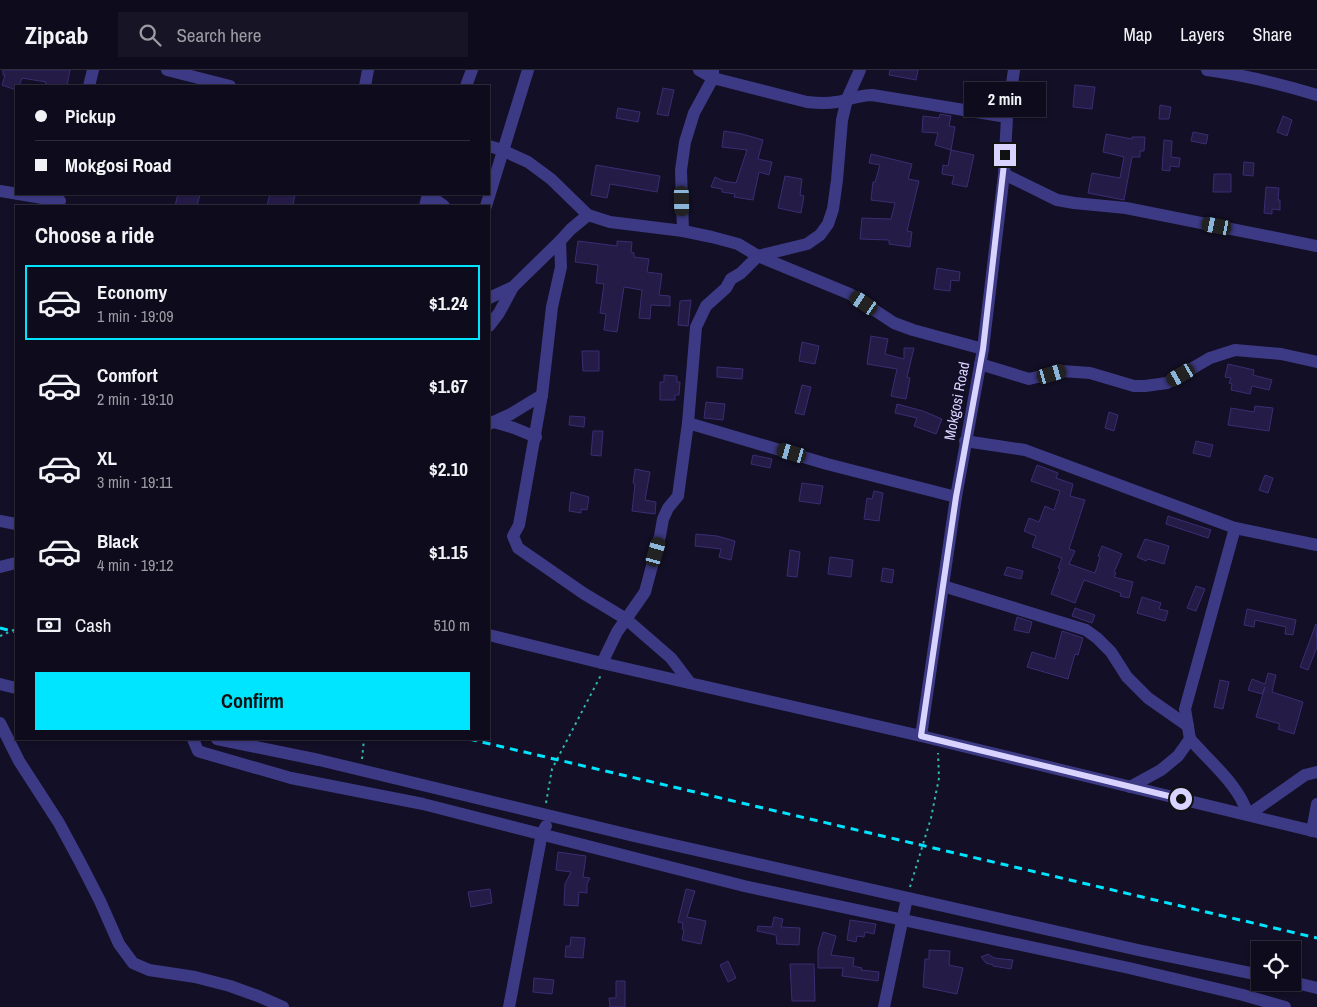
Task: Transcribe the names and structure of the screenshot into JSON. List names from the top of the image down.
{
  "streets": {
    "street": ["Mokgosi Road"]
  },
  "page": {
    "header": "Zipcab",
    "search": "Search here",
    "nav": ["Map", "Layers", "Share"],
    "bubble": "2 min",
    "banner": ["Pickup", "Mokgosi Road"],
    "heading": "Choose a ride",
    "list": [
      {
        "name": "Economy",
        "note": "1 min · 19:09",
        "value": "$1.24"
      },
      {
        "name": "Comfort",
        "note": "2 min · 19:10",
        "value": "$1.67"
      },
      {
        "name": "XL",
        "note": "3 min · 19:11",
        "value": "$2.10"
      },
      {
        "name": "Black",
        "note": "4 min · 19:12",
        "value": "$1.15"
      }
    ],
    "pay": ["Cash", "510 m"],
    "buttons": "Confirm"
  }
}
